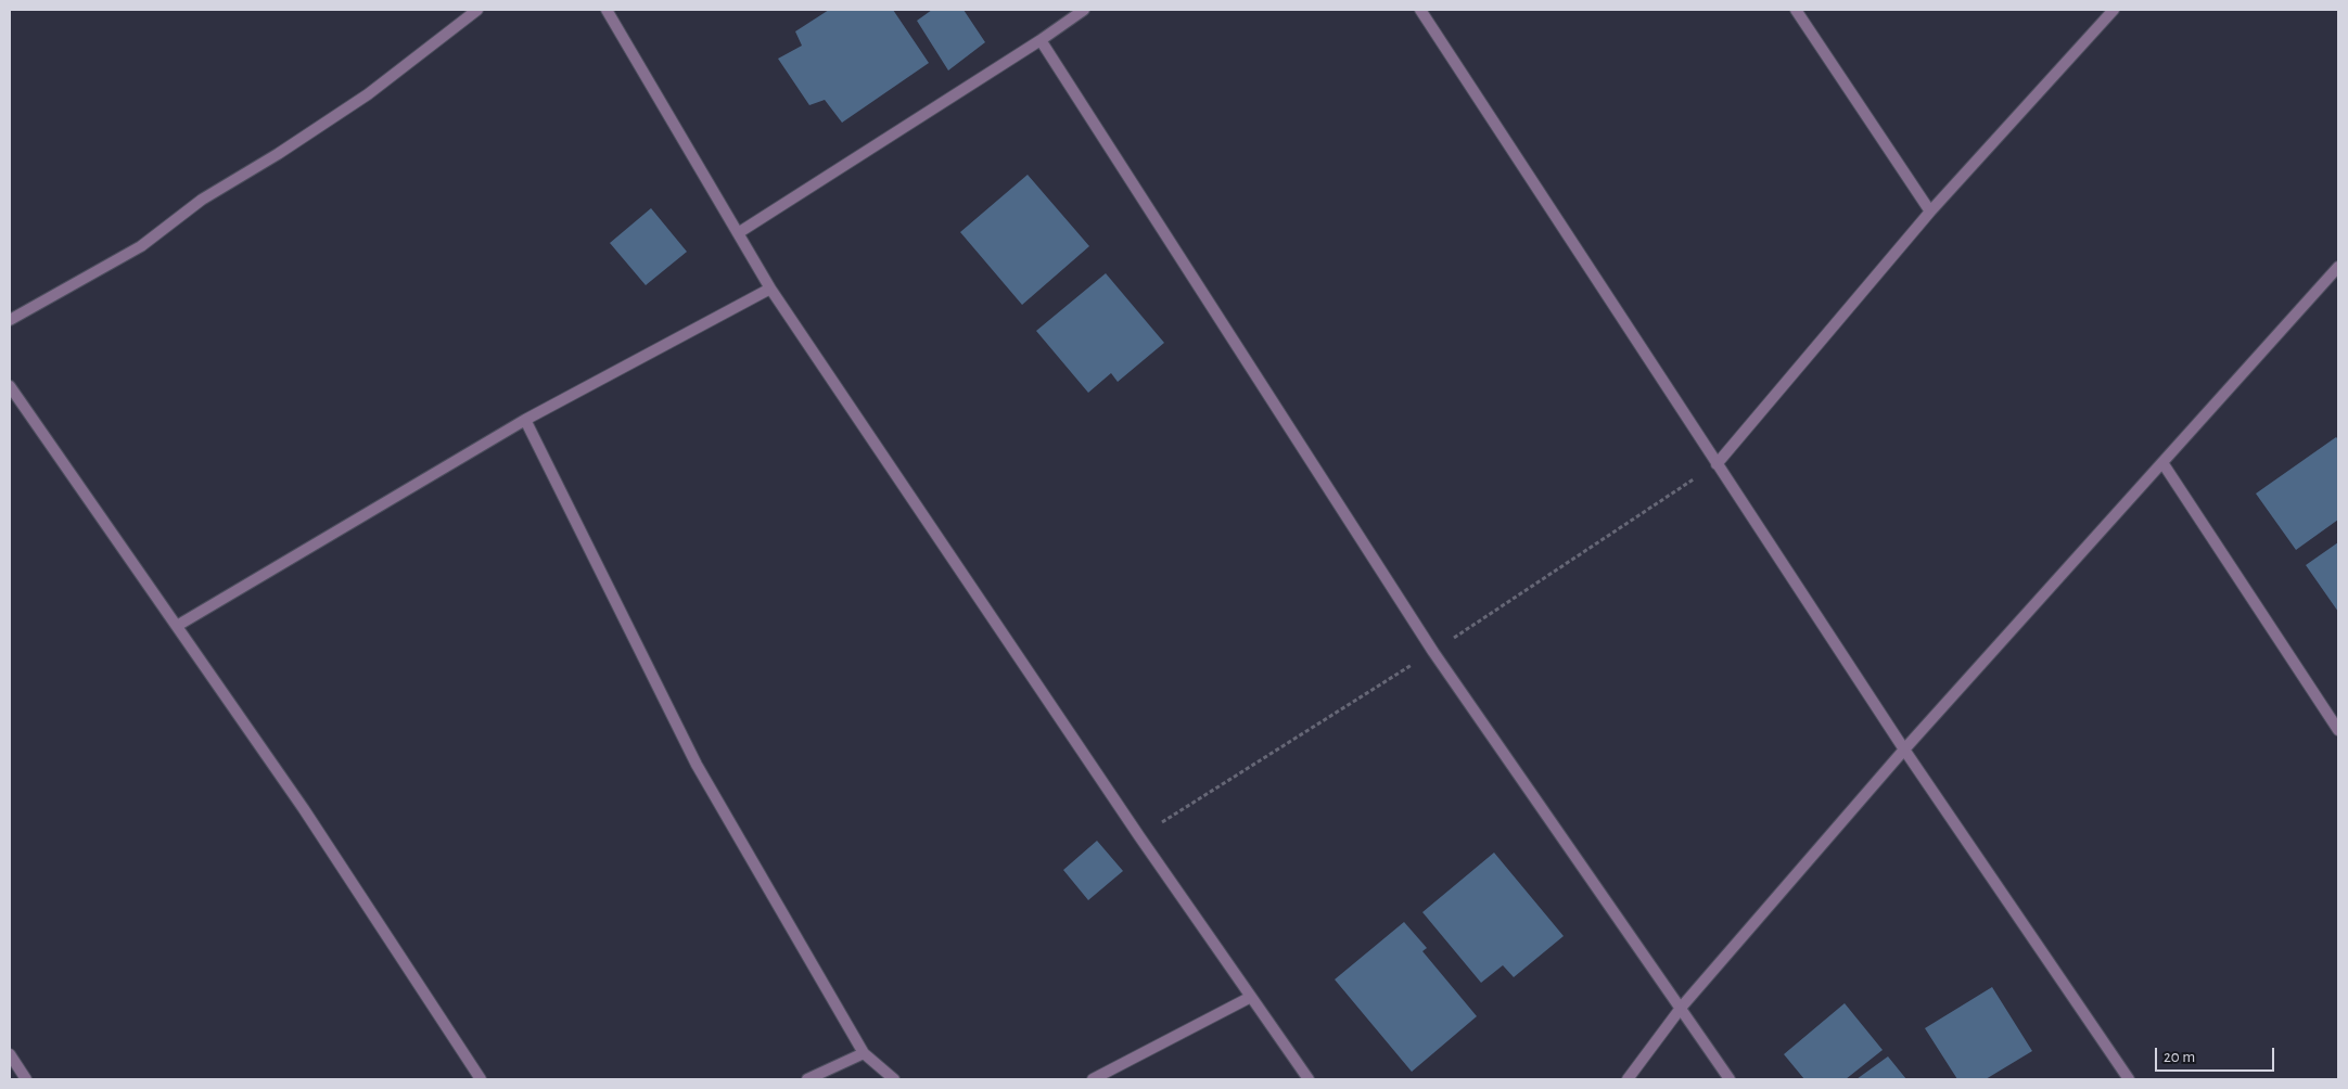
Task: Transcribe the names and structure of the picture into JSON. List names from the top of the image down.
{
  "scale_bar": "20 m"
}
